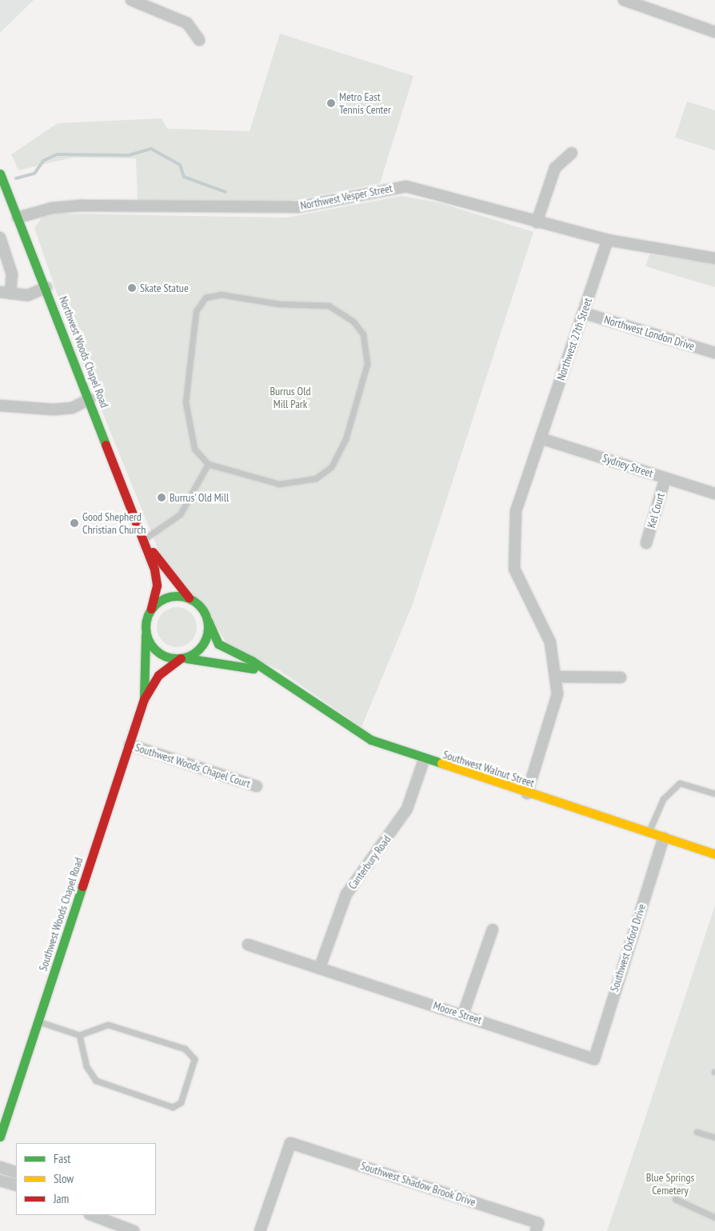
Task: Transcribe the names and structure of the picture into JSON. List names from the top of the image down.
{
  "streets": {
    "main road": ["Northwest Woods Chapel Road", "Southwest Walnut Street", "Southwest Woods Chapel Road"],
    "street": [
      "Northwest Vesper Street",
      "Northwest London Drive",
      "Northwest 27th Street",
      "Sydney Street",
      "Kel Court",
      "Southwest Woods Chapel Court",
      "Canterbury Road",
      "Southwest Oxford Drive",
      "Moore Street",
      "Southwest Shadow Brook Drive"
    ]
  },
  "crossings": [
    ["Northwest Vesper Street", "Northwest 27th Street"],
    ["Northwest Vesper Street", "Northwest Woods Chapel Road"],
    ["Northwest London Drive", "Northwest 27th Street"],
    ["Northwest 27th Street", "Sydney Street"],
    ["Northwest 27th Street", "Southwest Walnut Street"],
    ["Northwest Woods Chapel Road", "Southwest Walnut Street"],
    ["Northwest Woods Chapel Road", "Southwest Woods Chapel Road"],
    ["Sydney Street", "Kel Court"],
    ["Southwest Woods Chapel Court", "Southwest Woods Chapel Road"],
    ["Southwest Walnut Street", "Canterbury Road"],
    ["Southwest Walnut Street", "Southwest Woods Chapel Road"],
    ["Southwest Walnut Street", "Southwest Oxford Drive"],
    ["Canterbury Road", "Moore Street"],
    ["Southwest Oxford Drive", "Moore Street"]
  ],
  "parks": ["Burrus Old Mill Park", "Blue Springs Cemetery"],
  "places": [
    "Metro East Tennis Center",
    "Skate Statue",
    "Burrus' Old Mill",
    "Good Shepherd Christian Church"
  ],
  "legend": ["Fast", "Slow", "Jam"]
}
